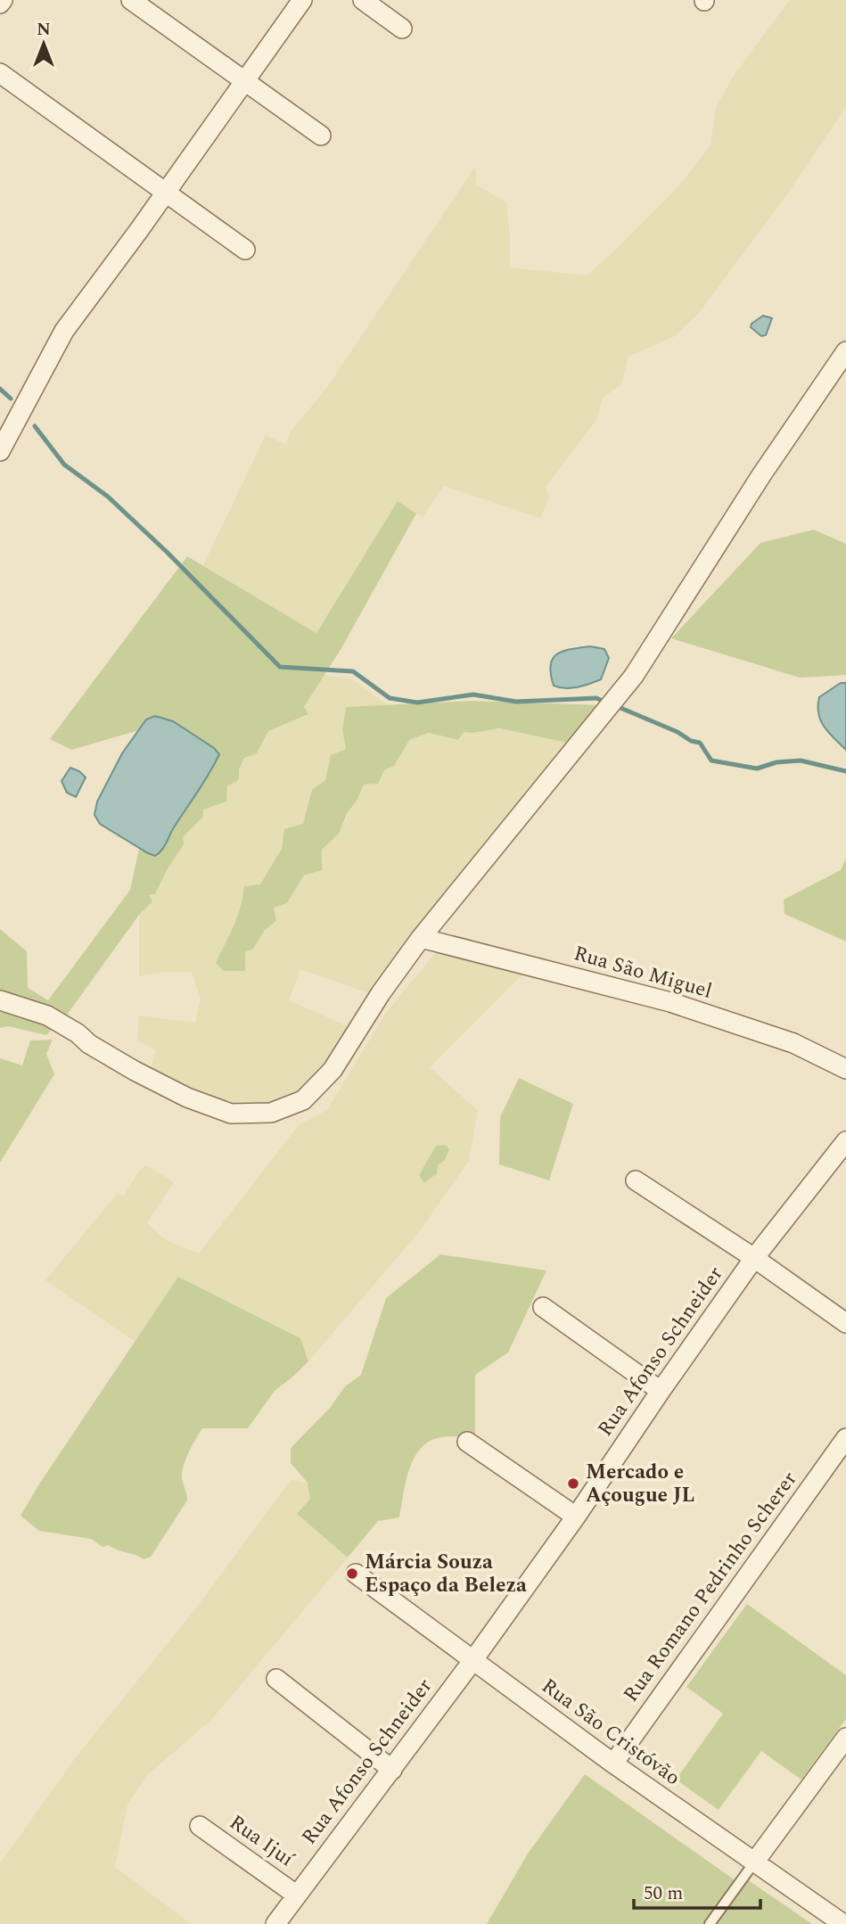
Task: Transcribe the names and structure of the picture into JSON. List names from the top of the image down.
{
  "streets": {
    "street": [
      "Rua São Miguel",
      "Rua Afonso Schneider",
      "Rua Romano Pedrinho Scherer",
      "Rua São Cristóvão",
      "Rua Ijuí"
    ]
  },
  "crossings": [
    ["Rua Afonso Schneider", "Rua São Cristóvão"],
    ["Rua Afonso Schneider", "Rua Ijuí"],
    ["Rua Romano Pedrinho Scherer", "Rua São Cristóvão"]
  ],
  "places": ["Mercado e Açougue JL", "Márcia Souza Espaço da Beleza"],
  "scale_bar": "50 m",
  "north": "top"
}
